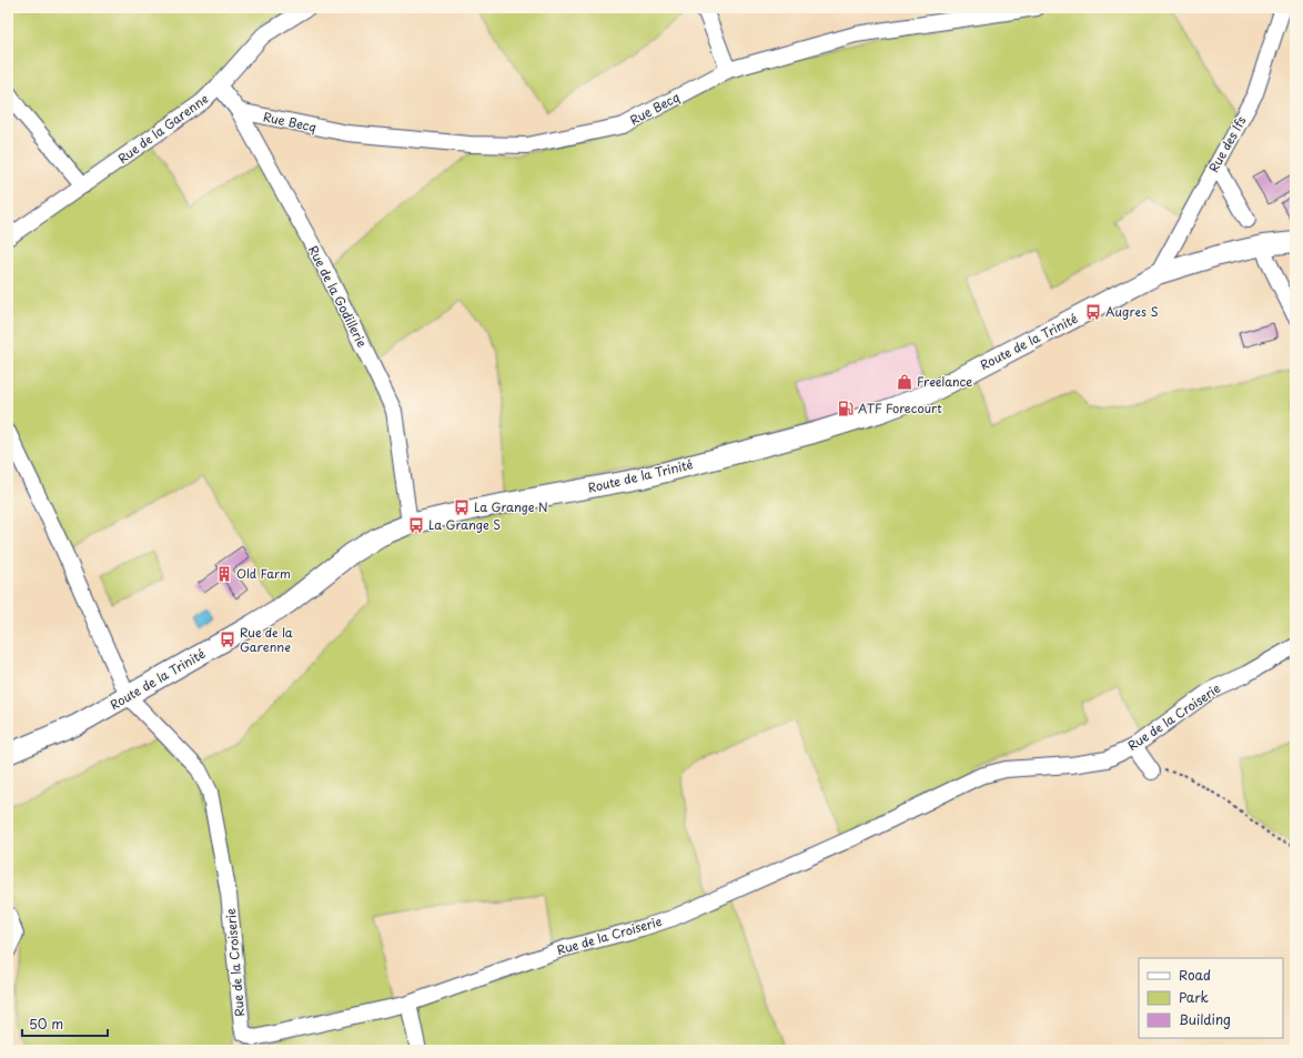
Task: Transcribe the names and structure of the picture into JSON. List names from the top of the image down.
{
  "streets": {
    "main road": ["Route de la Trinité"],
    "street": [
      "Rue Becq",
      "Rue de la Garenne",
      "Rue des Ifs",
      "Rue de la Godillerie",
      "Rue de la Croiserie"
    ]
  },
  "crossings": [
    ["Rue Becq", "Rue de la Godillerie"],
    ["Rue de la Garenne", "Rue de la Godillerie"],
    ["Rue des Ifs", "Route de la Trinité"],
    ["Rue de la Godillerie", "Route de la Trinité"],
    ["Route de la Trinité", "Rue de la Croiserie"]
  ],
  "places": {
    "bus stop": [
      "Augres S",
      "La Grange N",
      "La Grange S",
      "Rue de la Garenne"
    ],
    "shop": ["Freelance"],
    "fuel station": ["ATF Forecourt"],
    "building": ["Old Farm"]
  },
  "legend": ["Road", "Park", "Building"],
  "scale_bar": "50 m"
}
